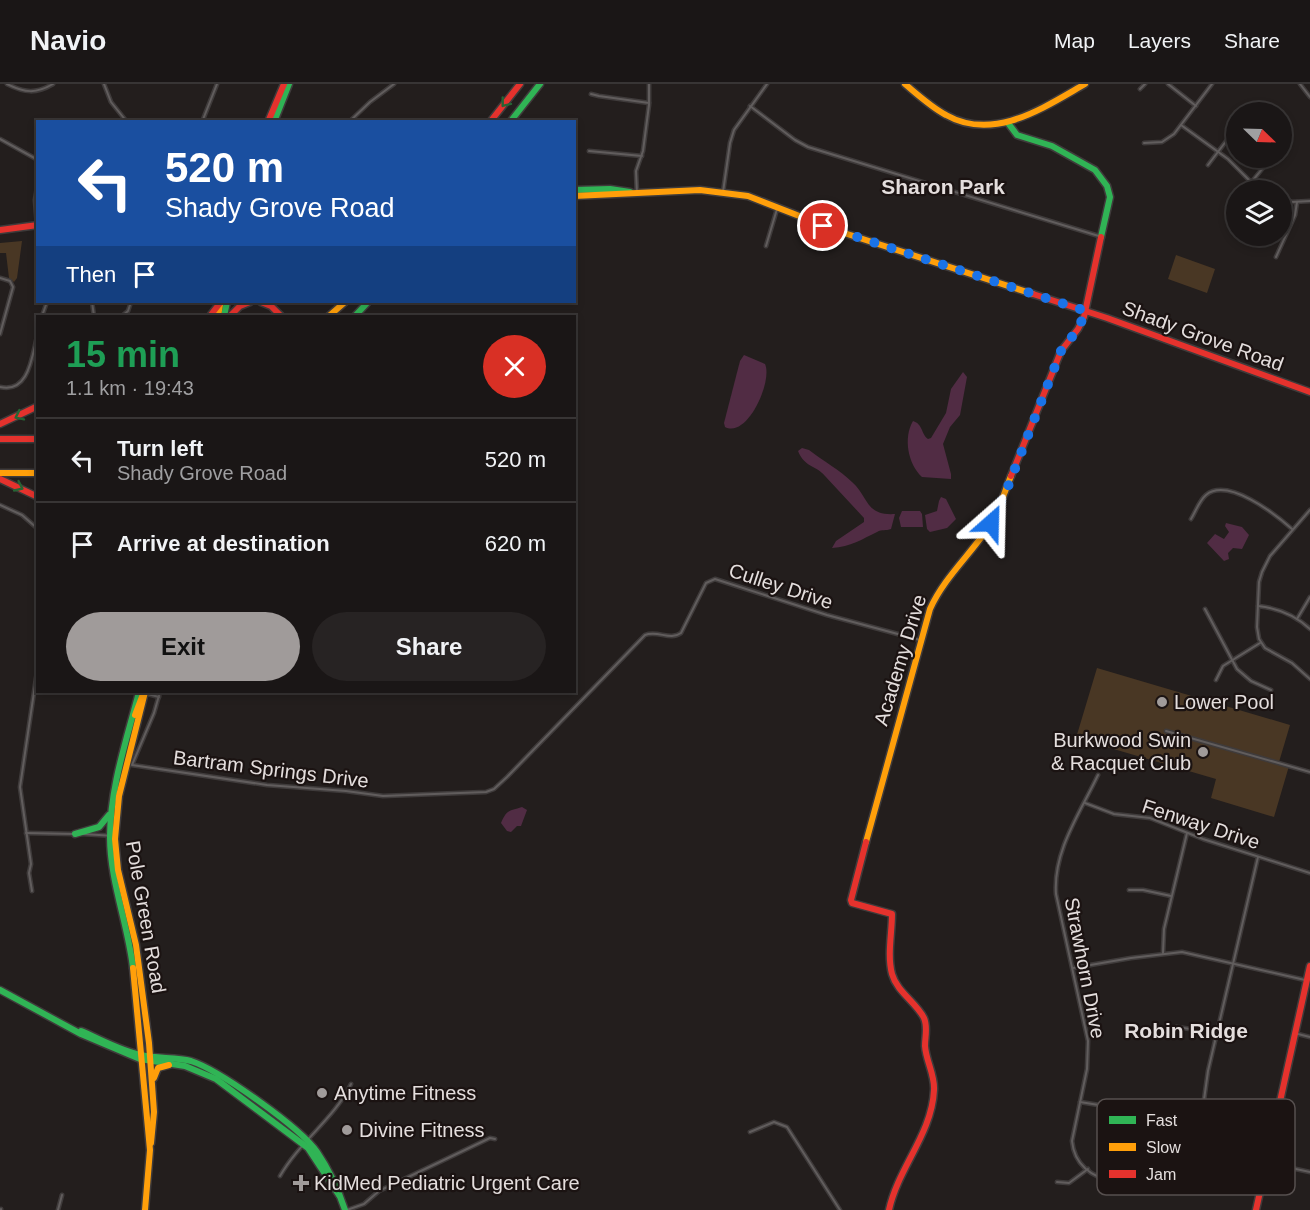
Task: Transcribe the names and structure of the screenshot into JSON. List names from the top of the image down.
{
  "streets": {
    "main road": ["Shady Grove Road", "Academy Drive", "Pole Green Road"],
    "street": [
      "Culley Drive",
      "Bartram Springs Drive",
      "Fenway Drive",
      "Strawhorn Drive"
    ]
  },
  "crossings": [
    ["Shady Grove Road", "Academy Drive"],
    ["Culley Drive", "Academy Drive"],
    ["Culley Drive", "Bartram Springs Drive"],
    ["Fenway Drive", "Strawhorn Drive"]
  ],
  "districts": ["Sharon Park", "Robin Ridge"],
  "places": {
    "other": [
      "Lower Pool",
      "Burkwood Swin & Racquet Club",
      "Anytime Fitness",
      "Divine Fitness"
    ],
    "health": ["KidMed Pediatric Urgent Care"]
  },
  "legend": ["Fast", "Slow", "Jam"],
  "north": "bottom right",
  "page": {
    "header": "Navio",
    "nav": ["Map", "Layers", "Share"],
    "turn": ["520 m", "Shady Grove Road"],
    "then": "Then",
    "heading": ["15 min", "1.1 km · 19:43"],
    "list": [
      {
        "name": "Turn left",
        "note": "Shady Grove Road",
        "value": "520 m"
      },
      {
        "name": "Arrive at destination",
        "value": "620 m"
      }
    ],
    "buttons": ["Exit", "Share"]
  }
}
